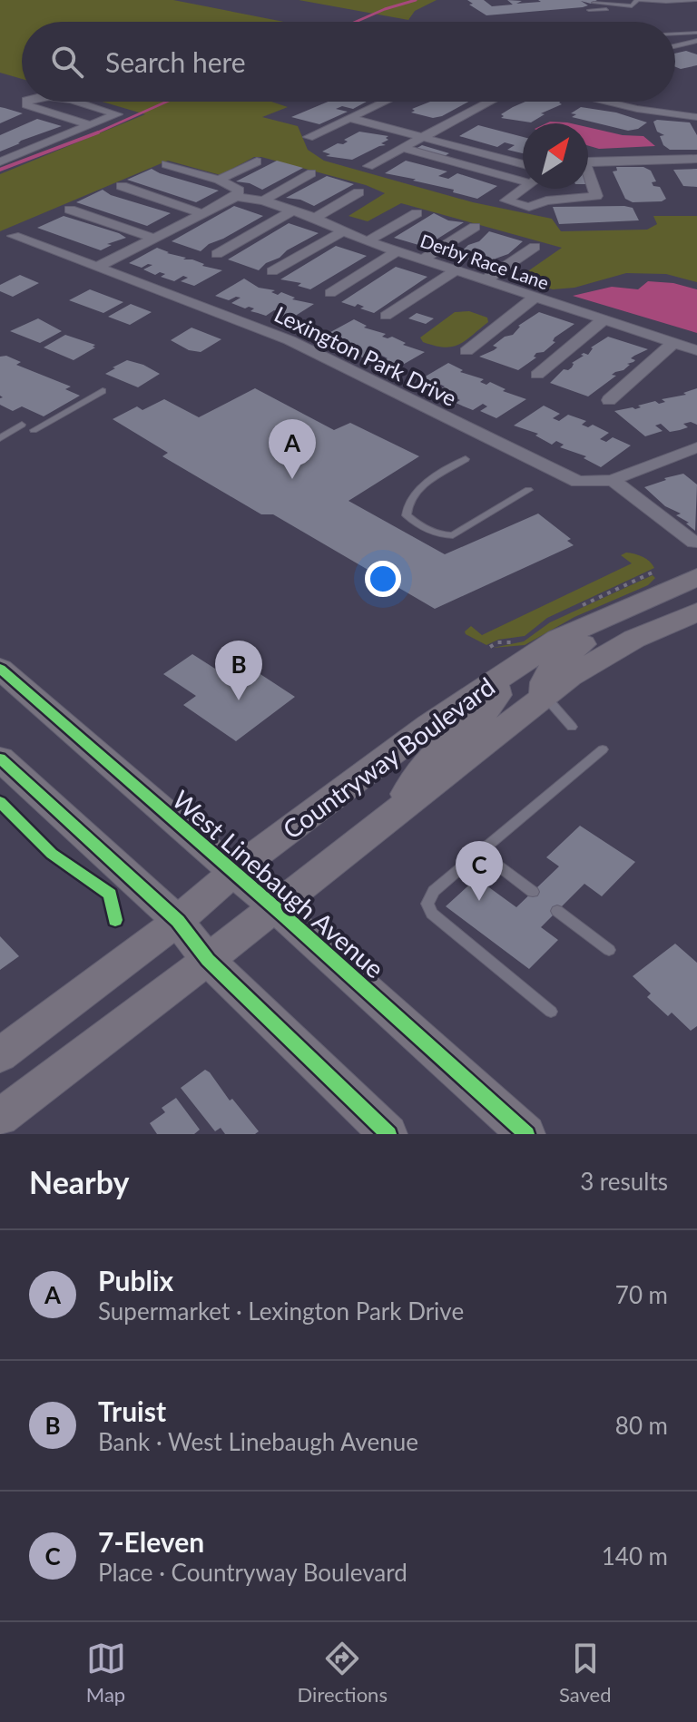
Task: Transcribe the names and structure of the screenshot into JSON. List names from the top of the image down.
{
  "streets": {
    "street": [
      "Derby Race Lane",
      "Lexington Park Drive",
      "Countryway Boulevard",
      "West Linebaugh Avenue"
    ]
  },
  "crossings": [
    ["Countryway Boulevard", "West Linebaugh Avenue"]
  ],
  "north": "top right",
  "page": {
    "search": "Search here",
    "pins": ["A", "B", "C"],
    "heading": ["Nearby", "3 results"],
    "list": [
      {
        "mark": "A",
        "name": "Publix",
        "note": "Supermarket · Lexington Park Drive",
        "value": "70 m"
      },
      {
        "mark": "B",
        "name": "Truist",
        "note": "Bank · West Linebaugh Avenue",
        "value": "80 m"
      },
      {
        "mark": "C",
        "name": "7-Eleven",
        "note": "Place · Countryway Boulevard",
        "value": "140 m"
      }
    ],
    "nav": ["Map", "Directions", "Saved"]
  }
}
